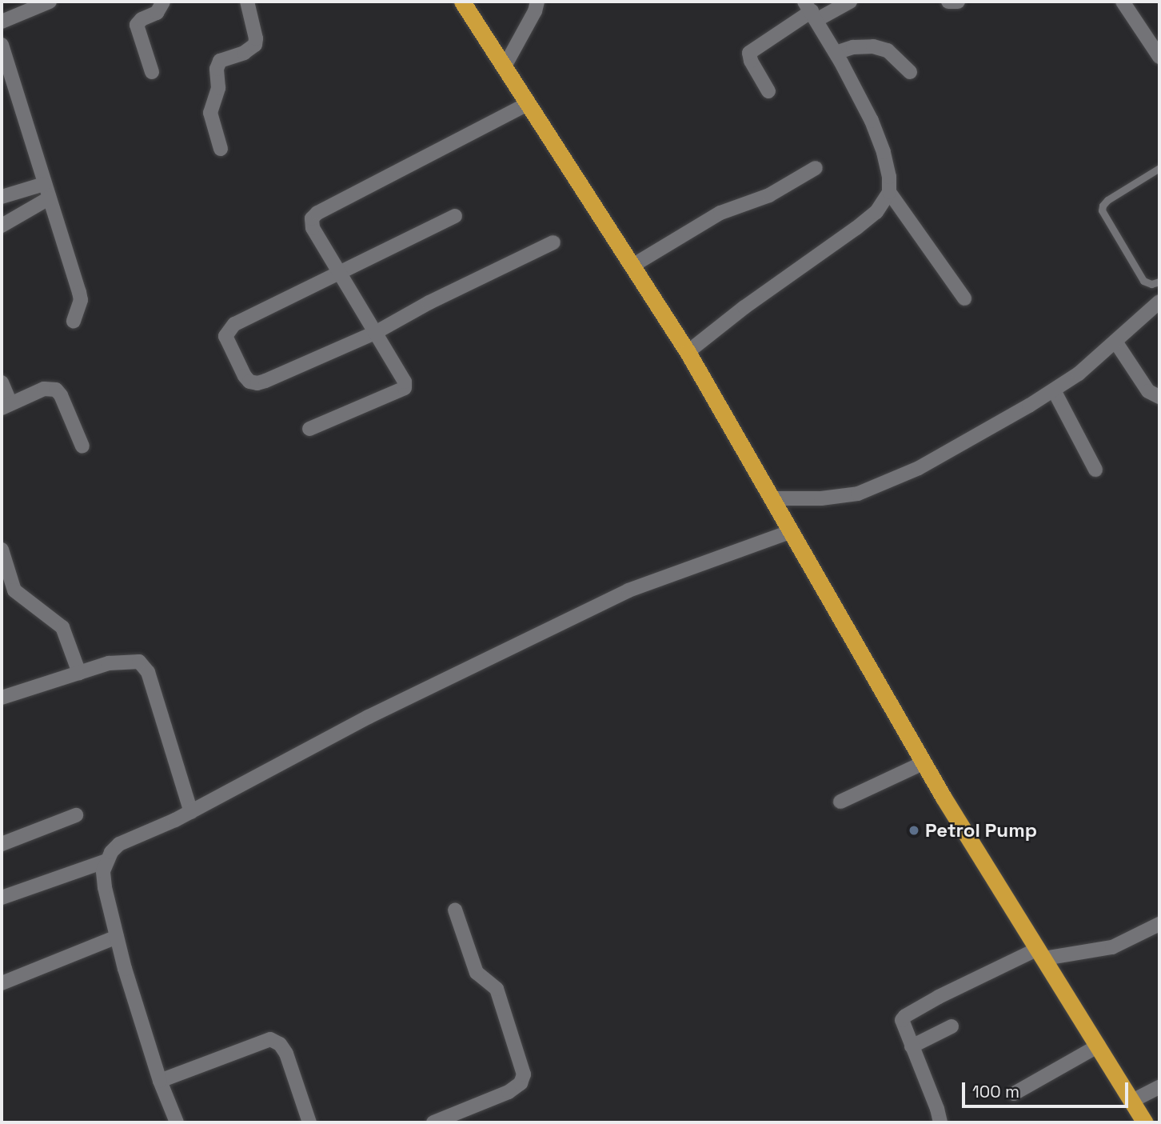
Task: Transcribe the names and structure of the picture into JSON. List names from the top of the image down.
{
  "places": ["Petrol Pump"],
  "scale_bar": "100 m"
}
